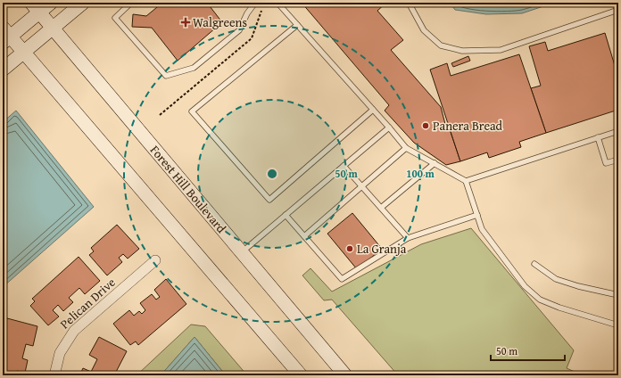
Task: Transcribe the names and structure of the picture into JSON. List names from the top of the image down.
{
  "streets": {
    "main road": ["Forest Hill Boulevard"],
    "street": ["Pelican Drive"]
  },
  "places": {
    "health": ["Walgreens"],
    "other": ["Panera Bread", "La Granja"]
  },
  "scale_bar": "50 m",
  "rings": ["50 m", "100 m"]
}
